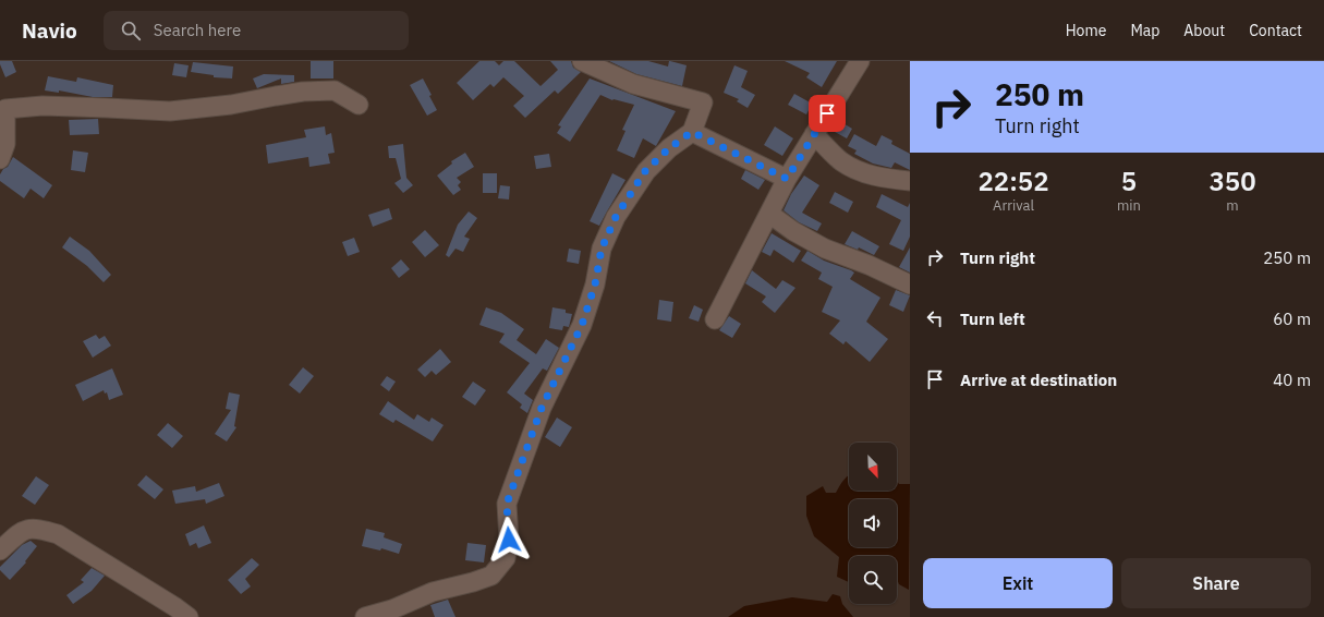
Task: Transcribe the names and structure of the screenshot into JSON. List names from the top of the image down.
{
  "north": "bottom right",
  "page": {
    "header": "Navio",
    "search": "Search here",
    "nav": [
      "Home",
      "Map",
      "About",
      "Contact"
    ],
    "turn": ["250 m", "Turn right"],
    "eta": [
      "22:52",
      "Arrival",
      "5",
      "min",
      "350",
      "m"
    ],
    "list": [
      {
        "name": "Turn right",
        "value": "250 m"
      },
      {
        "name": "Turn left",
        "value": "60 m"
      },
      {
        "name": "Arrive at destination",
        "value": "40 m"
      }
    ],
    "buttons": ["Exit", "Share"]
  }
}
